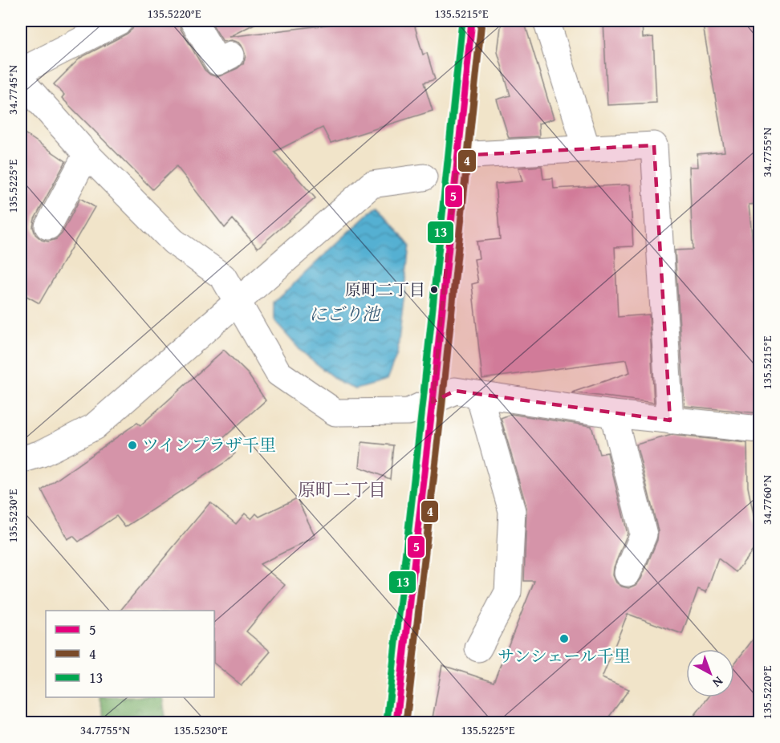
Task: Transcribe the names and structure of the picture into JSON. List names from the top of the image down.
{
  "districts": ["原町二丁目"],
  "water": ["にごり池"],
  "places": ["原町二丁目", "ツインプラザ千里", "サンシェール千里"],
  "lines": ["transit line 5", "transit line 13", "transit line 4"],
  "legend": ["5", "4", "13"],
  "north": "bottom right",
  "coordinates": [
    "135.5220°E",
    "135.5215°E",
    "34.7745°N",
    "34.7755°N",
    "135.5225°E",
    "34.7760°N",
    "135.5230°E"
  ]
}
